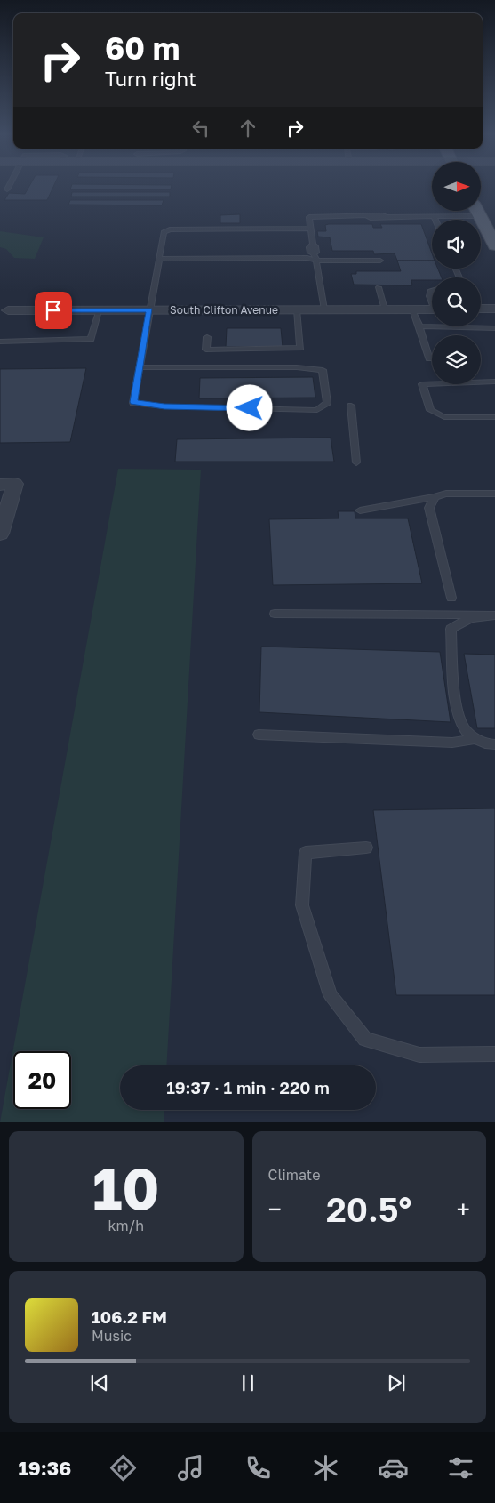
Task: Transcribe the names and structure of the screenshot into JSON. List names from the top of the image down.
{
  "streets": {
    "street": ["South Clifton Avenue"]
  },
  "north": "right",
  "page": {
    "turn": ["60 m", "Turn right"],
    "limit": "20",
    "trip": "19:37 · 1 min · 220 m",
    "tile": [
      ["10", "km/h"],
      "Climate"
    ],
    "heat": ["−", "20.5°", "+"],
    "song": ["106.2 FM", "Music"],
    "tabs": "19:36"
  }
}
